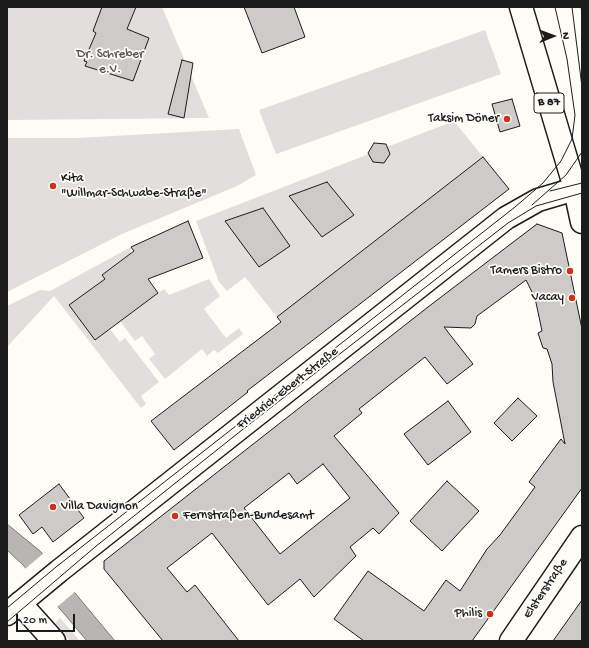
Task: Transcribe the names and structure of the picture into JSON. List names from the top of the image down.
{
  "streets": {
    "main road": ["B 87", "Friedrich-Ebert-Straße", "Elsterstraße"]
  },
  "crossings": [
    ["B 87", "Friedrich-Ebert-Straße"]
  ],
  "parks": ["Dr. Schreber e.V."],
  "places": [
    "Taksim Döner",
    "Kita \"Willmar-Schwabe-Straße\"",
    "Tamers Bistro",
    "Vacay",
    "Villa Davignon",
    "Fernstraßen-Bundesamt",
    "Philis"
  ],
  "scale_bar": "20 m",
  "north": "right"
}
